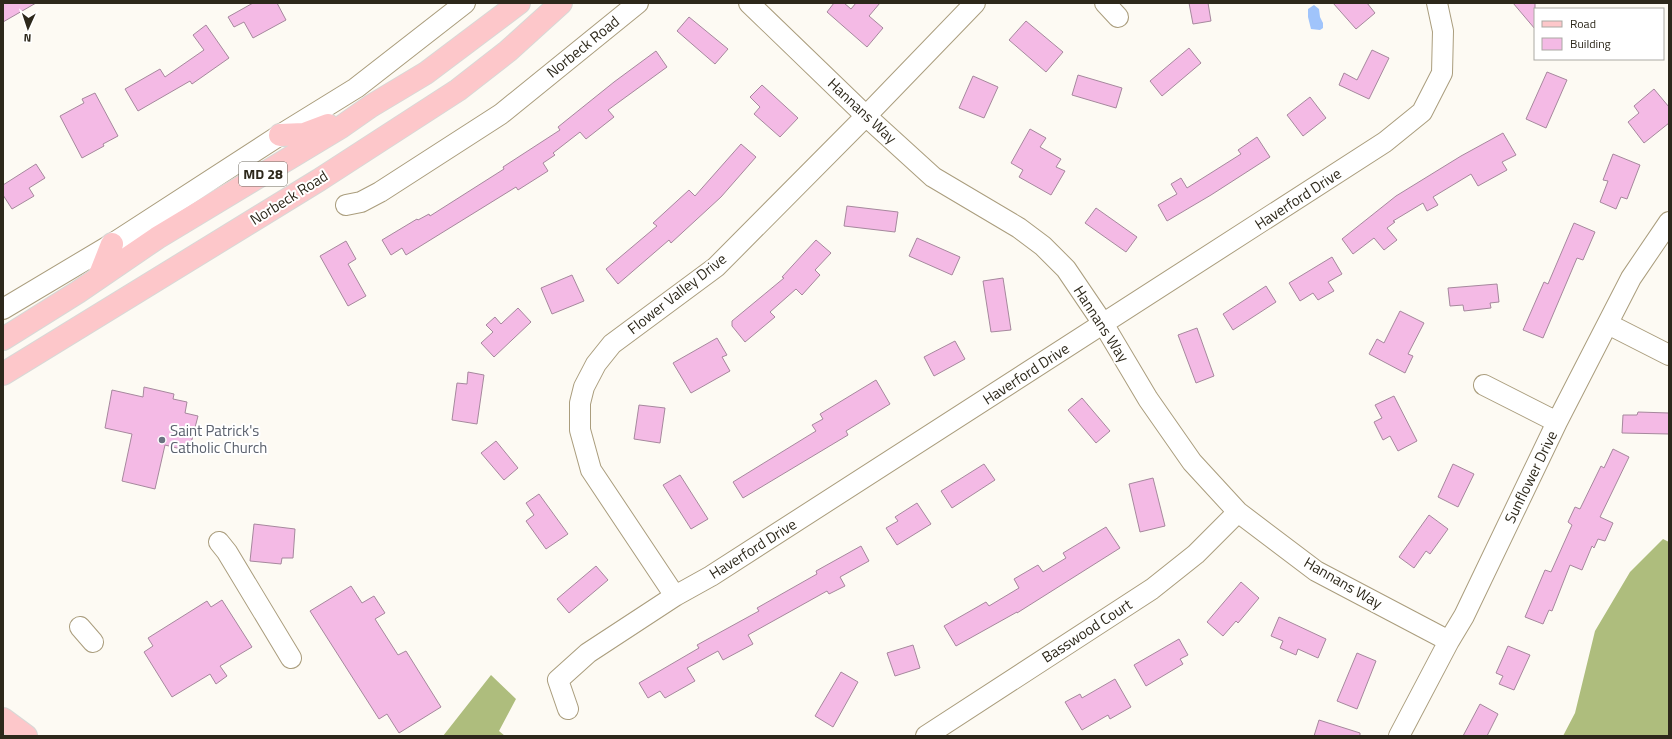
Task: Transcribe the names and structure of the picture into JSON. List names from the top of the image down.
{
  "streets": {
    "main road": ["Norbeck Road", "MD 28"],
    "street": [
      "Hannans Way",
      "Haverford Drive",
      "Flower Valley Drive",
      "Sunflower Drive",
      "Basswood Court"
    ]
  },
  "crossings": [
    ["Hannans Way", "Haverford Drive"],
    ["Hannans Way", "Flower Valley Drive"],
    ["Hannans Way", "Sunflower Drive"],
    ["Hannans Way", "Basswood Court"],
    ["Haverford Drive", "Flower Valley Drive"]
  ],
  "places": ["Saint Patrick's Catholic Church"],
  "legend": ["Road", "Building"],
  "north": "bottom"
}
